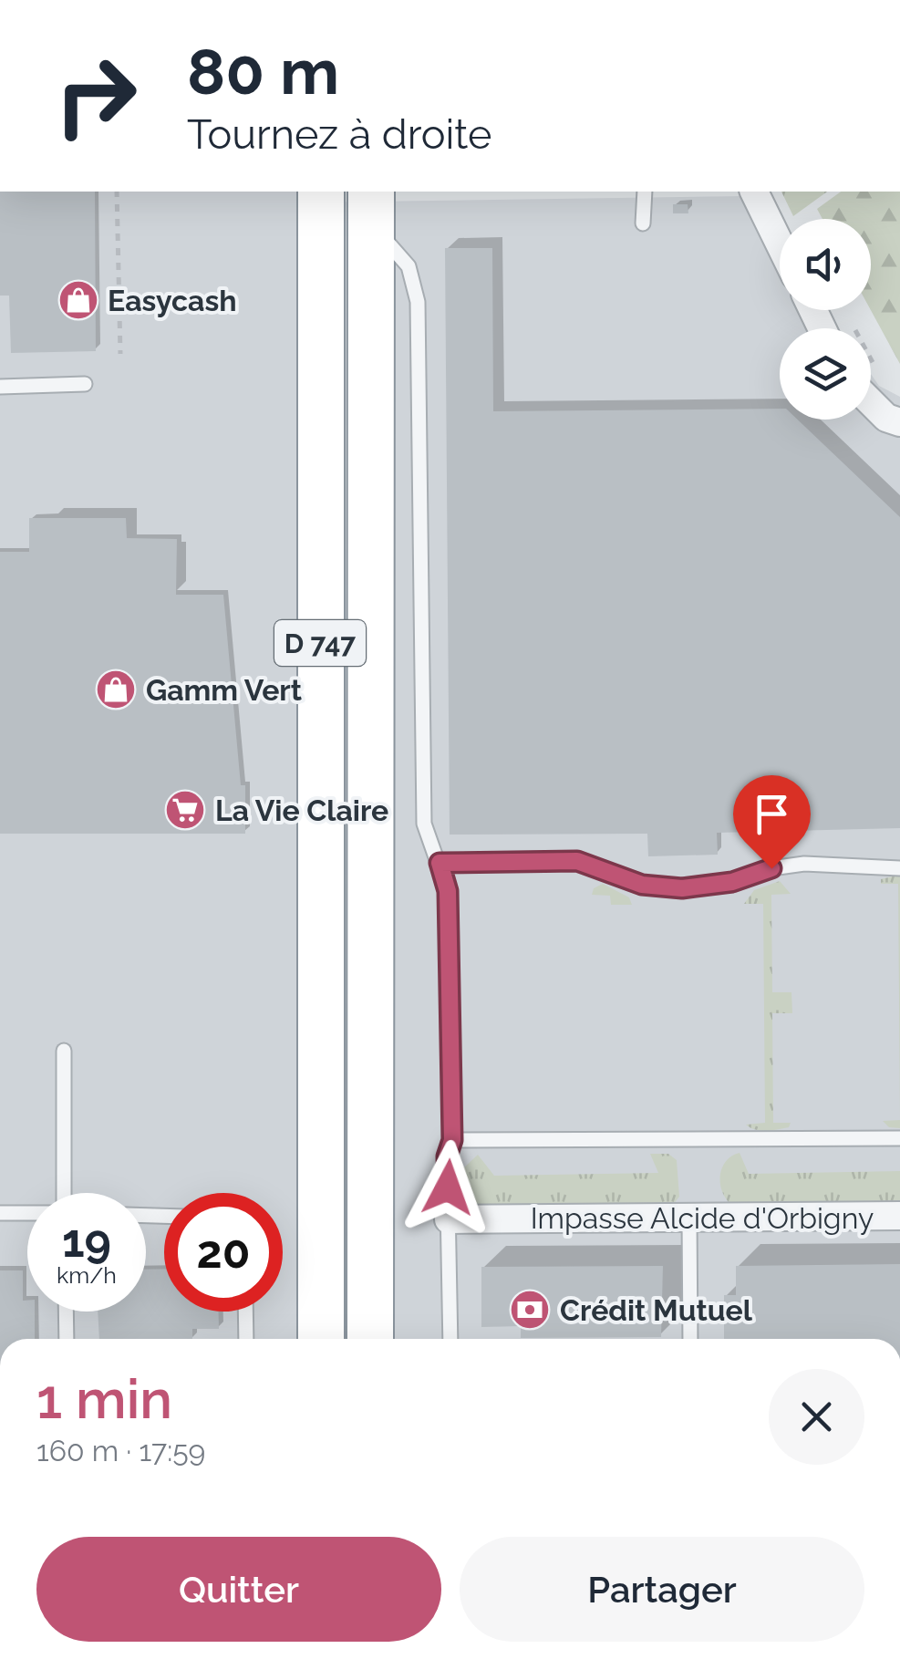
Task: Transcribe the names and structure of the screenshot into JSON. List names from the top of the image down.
{
  "streets": {
    "highway": ["D 747"],
    "street": ["Impasse Alcide d'Orbigny"]
  },
  "places": {
    "shop": ["Easycash", "Gamm Vert"],
    "supermarket": ["La Vie Claire"],
    "bank": ["Crédit Mutuel"]
  },
  "page": {
    "turn": ["80 m", "Tournez à droite"],
    "speed": "19 km/h",
    "limit": "20",
    "heading": ["1 min", "160 m · 17:59"],
    "buttons": ["Quitter", "Partager"]
  }
}
